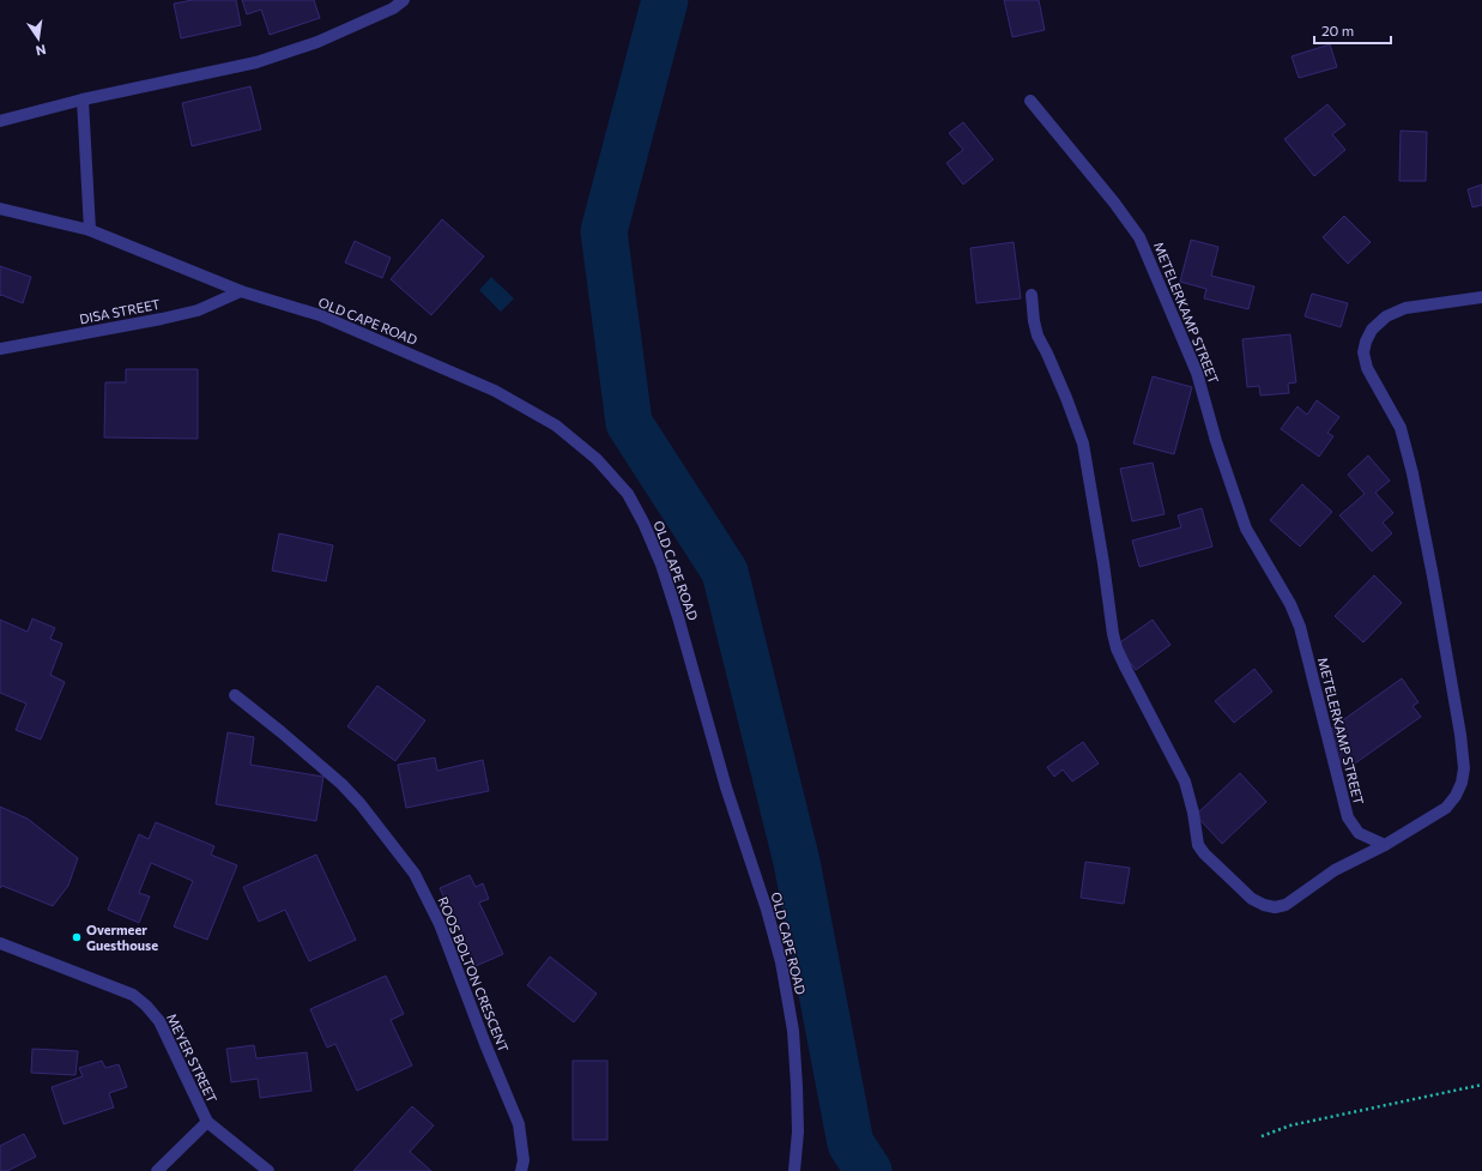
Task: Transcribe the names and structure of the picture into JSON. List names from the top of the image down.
{
  "streets": {
    "street": [
      "DISA STREET",
      "METELERKAMP STREET",
      "OLD CAPE ROAD",
      "ROOS BOLTON CRESCENT",
      "MEYER STREET"
    ]
  },
  "crossings": [
    ["DISA STREET", "OLD CAPE ROAD"]
  ],
  "places": ["Overmeer Guesthouse"],
  "scale_bar": "20 m",
  "north": "bottom"
}
